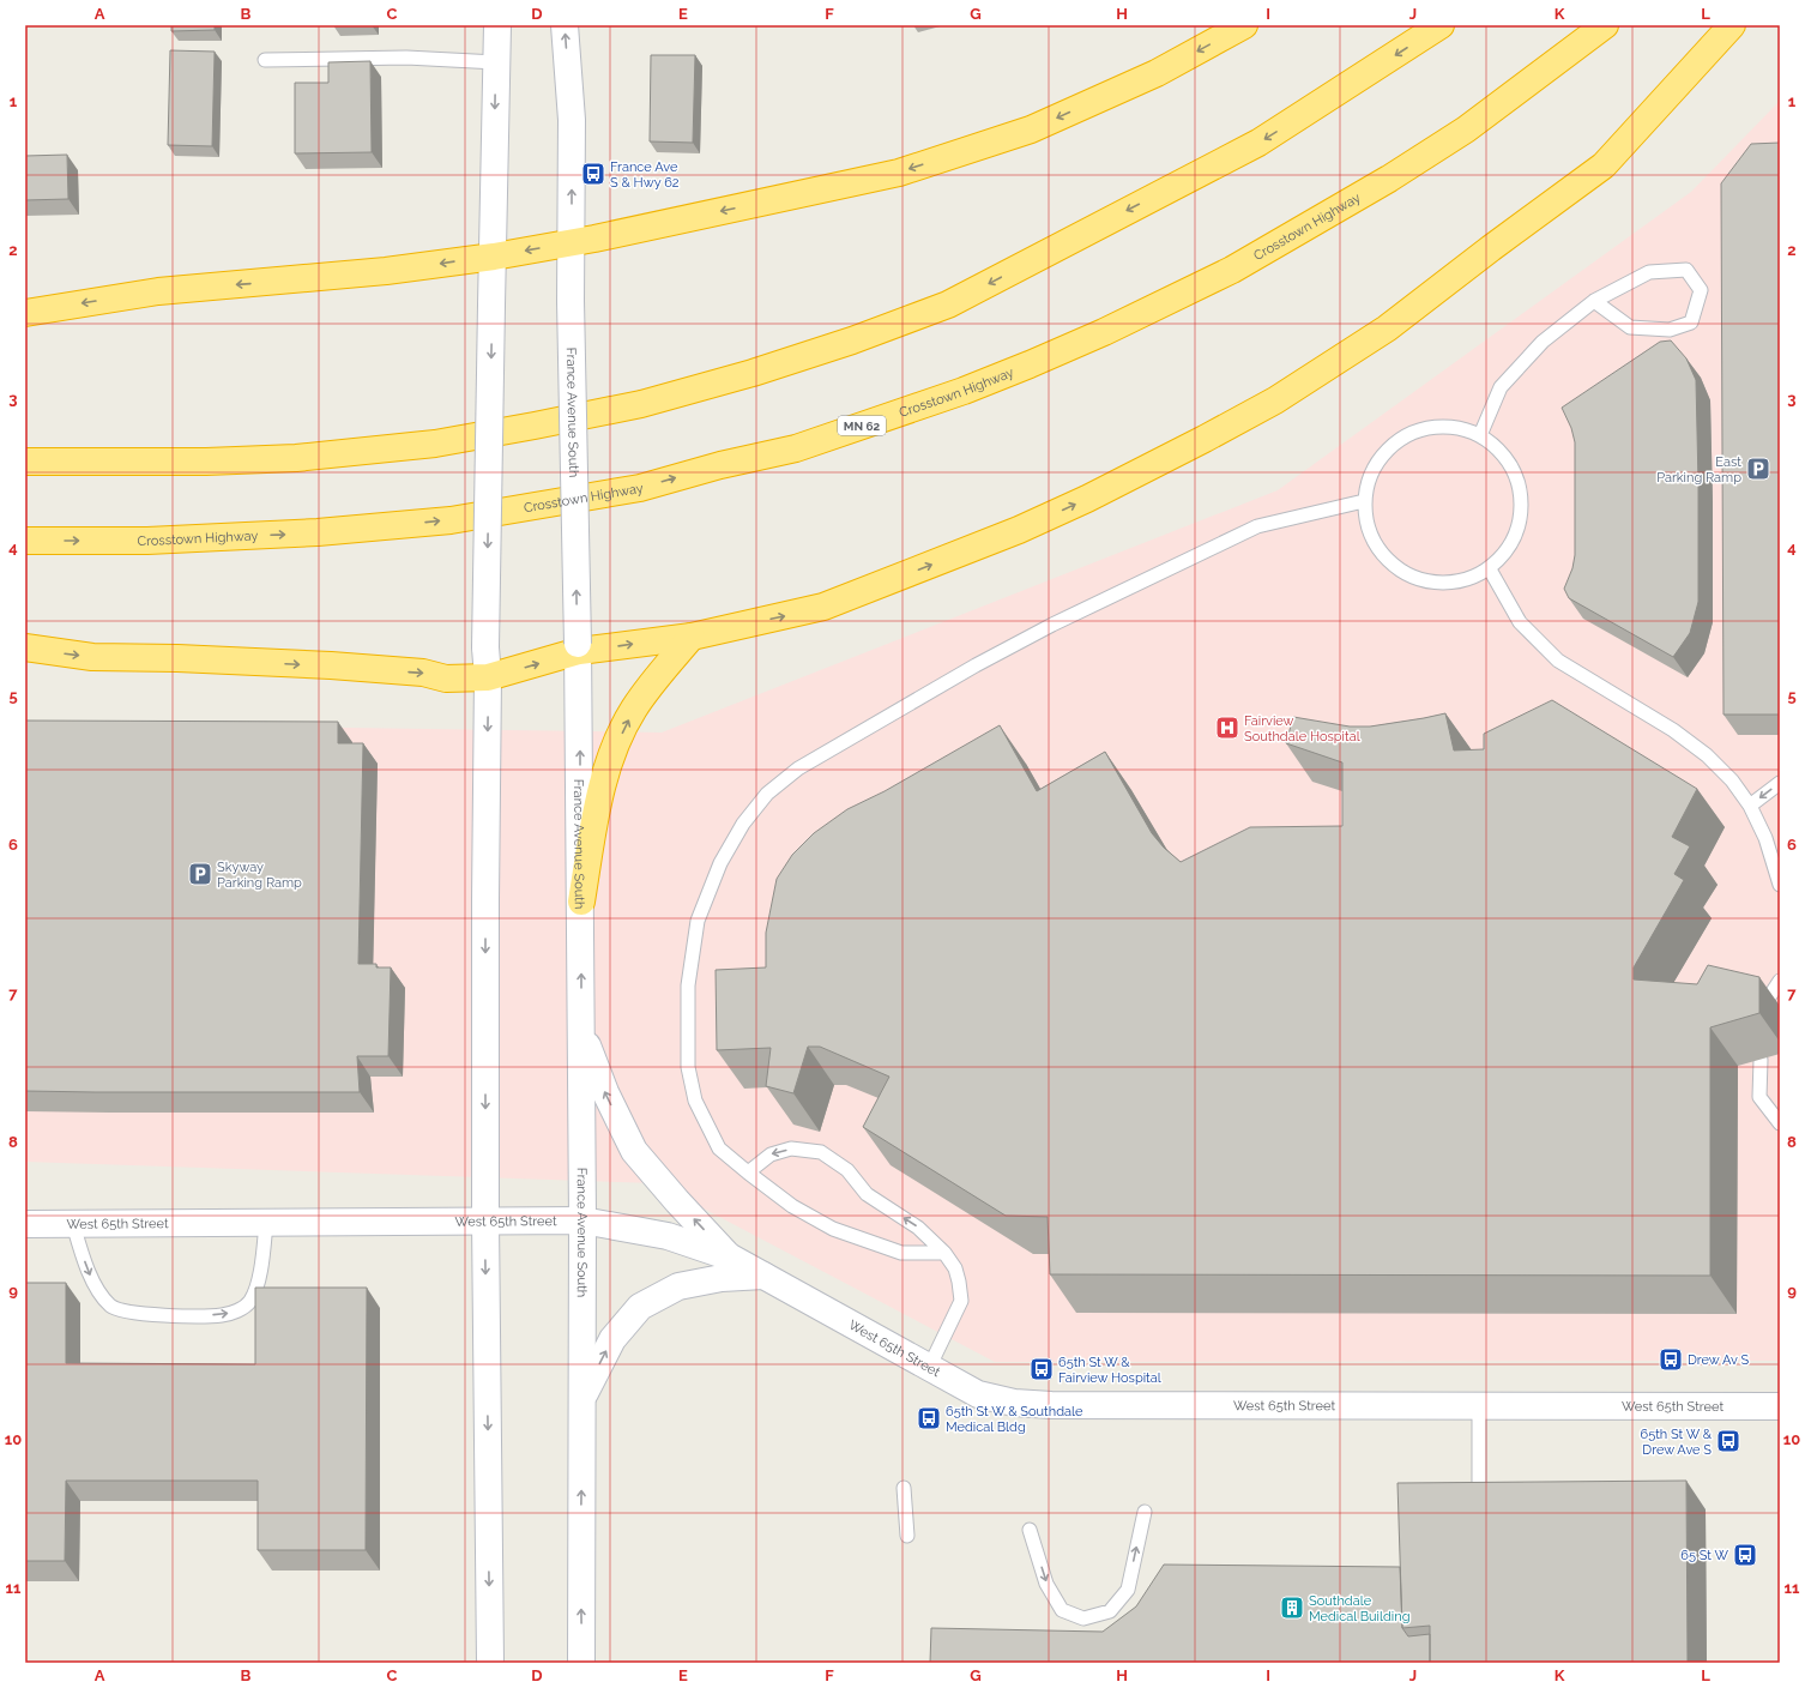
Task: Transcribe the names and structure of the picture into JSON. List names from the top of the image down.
{
  "streets": {
    "highway": ["Crosstown Highway", "MN 62"],
    "main road": ["France Avenue South", "West 65th Street"]
  },
  "crossings": [
    ["France Avenue South", "West 65th Street"]
  ],
  "places": {
    "bus stop": [
      "France Ave S & Hwy 62",
      "Drew Av S",
      "65th St W & Fairview Hospital",
      "65th St W & Southdale Medical Bldg",
      "65th St W & Drew Ave S",
      "65 St W"
    ],
    "parking": ["East Parking Ramp", "Skyway Parking Ramp"],
    "hospital": ["Fairview Southdale Hospital"],
    "building": ["Southdale Medical Building"]
  },
  "grid": {
    "columns": [
      "A",
      "B",
      "C",
      "D",
      "E",
      "F",
      "G",
      "H",
      "I",
      "J",
      "K",
      "L"
    ],
    "rows": [
      "1",
      "2",
      "3",
      "4",
      "5",
      "6",
      "7",
      "8",
      "9",
      "10",
      "11"
    ]
  }
}
